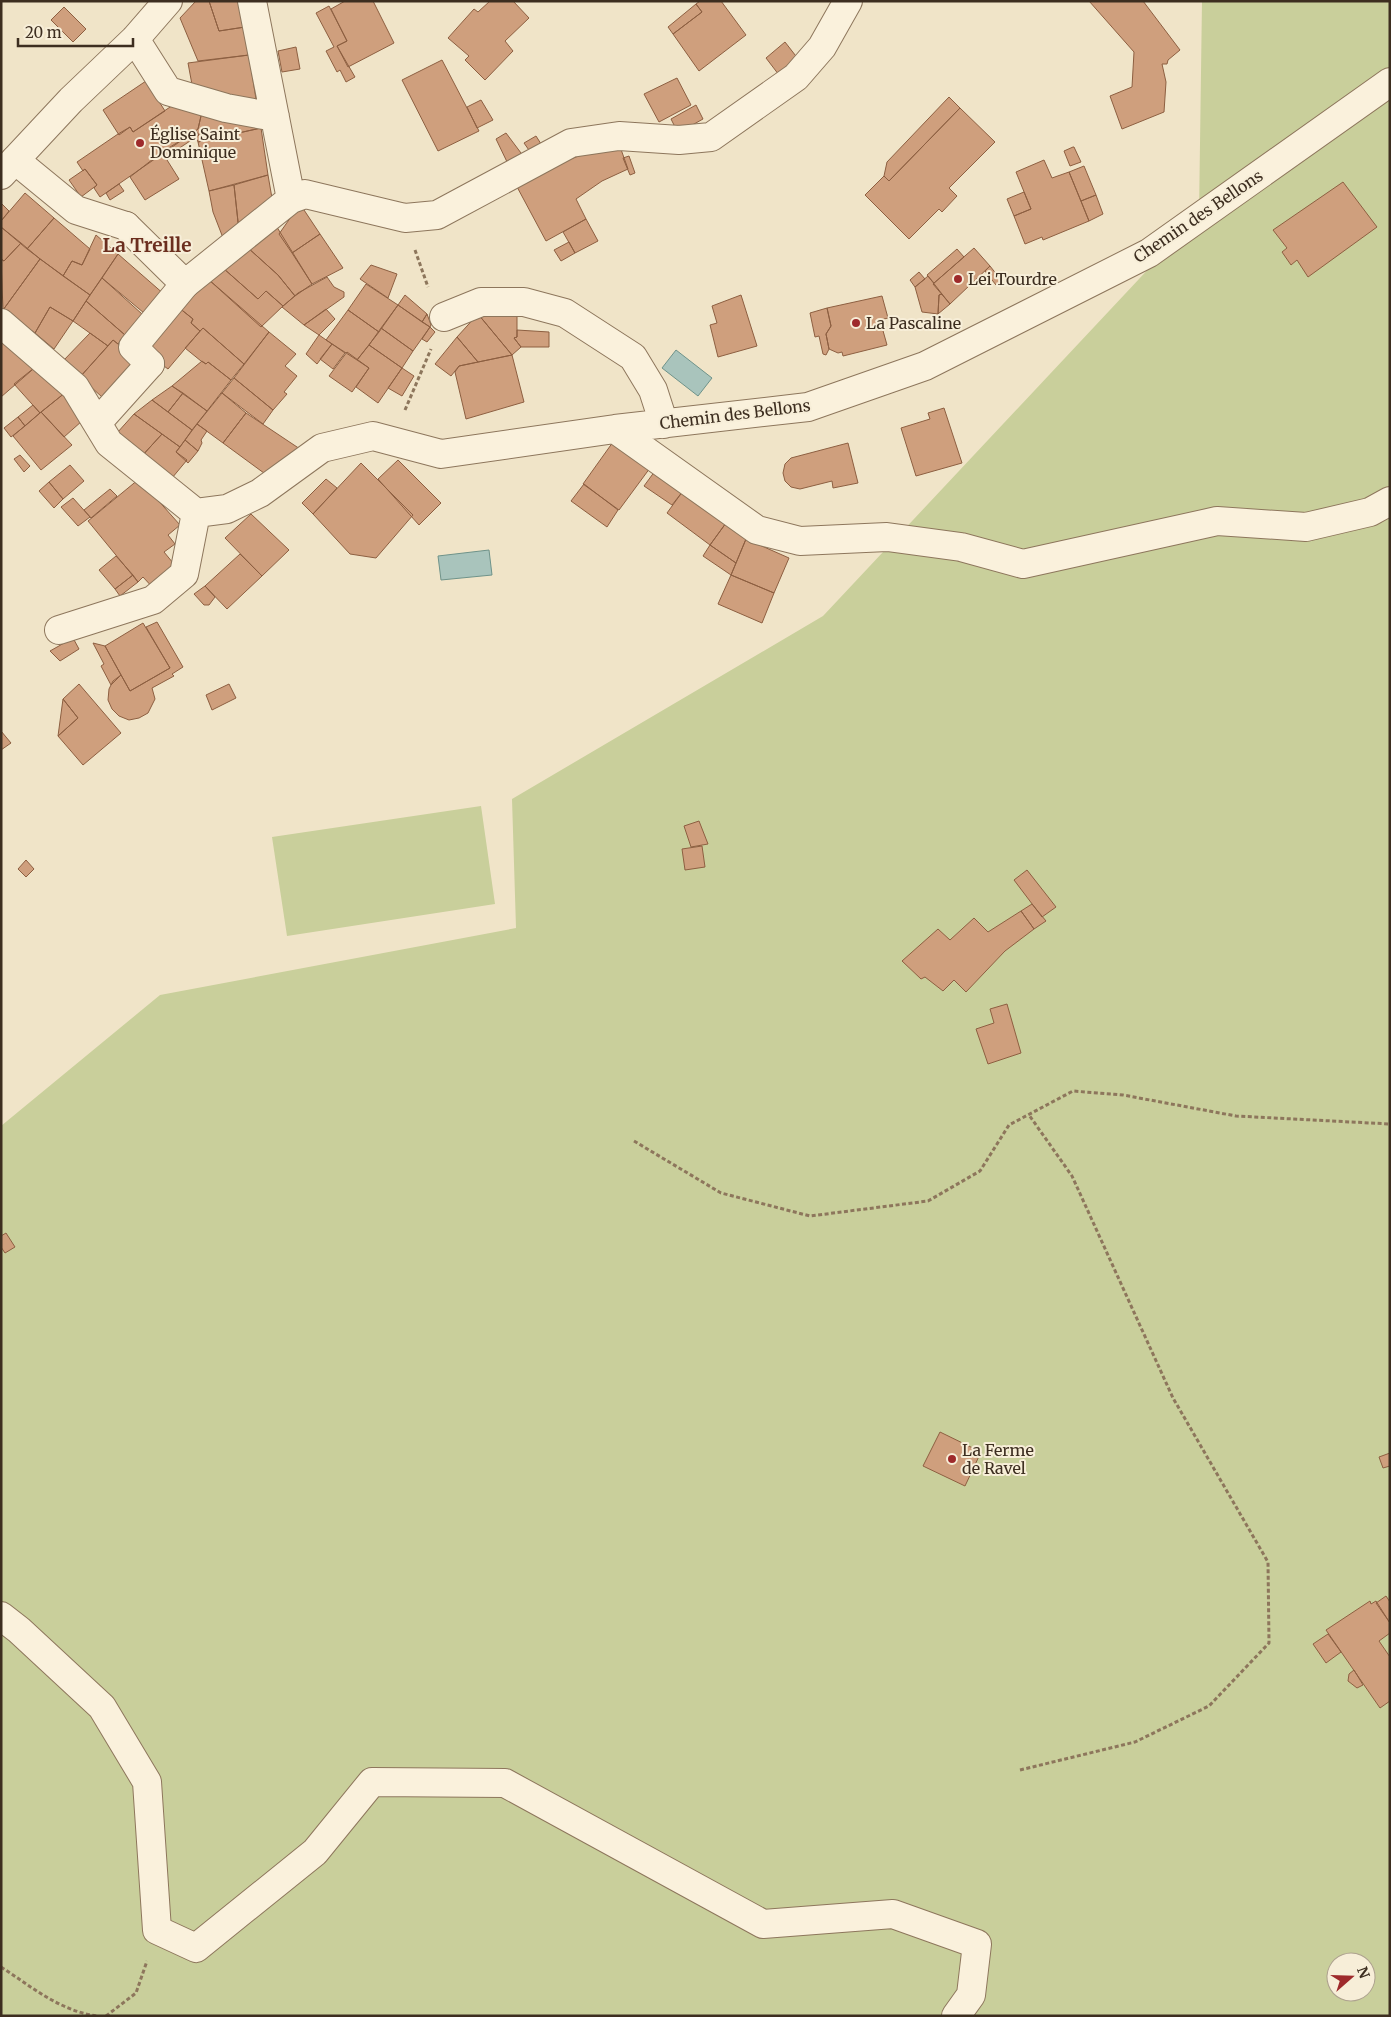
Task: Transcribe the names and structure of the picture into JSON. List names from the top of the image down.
{
  "streets": {
    "street": ["Chemin des Bellons"]
  },
  "districts": ["La Treille"],
  "places": [
    "Église Saint Dominique",
    "Lei Tourdre",
    "La Pascaline",
    "La Ferme de Ravel"
  ],
  "scale_bar": "20 m",
  "north": "right"
}
